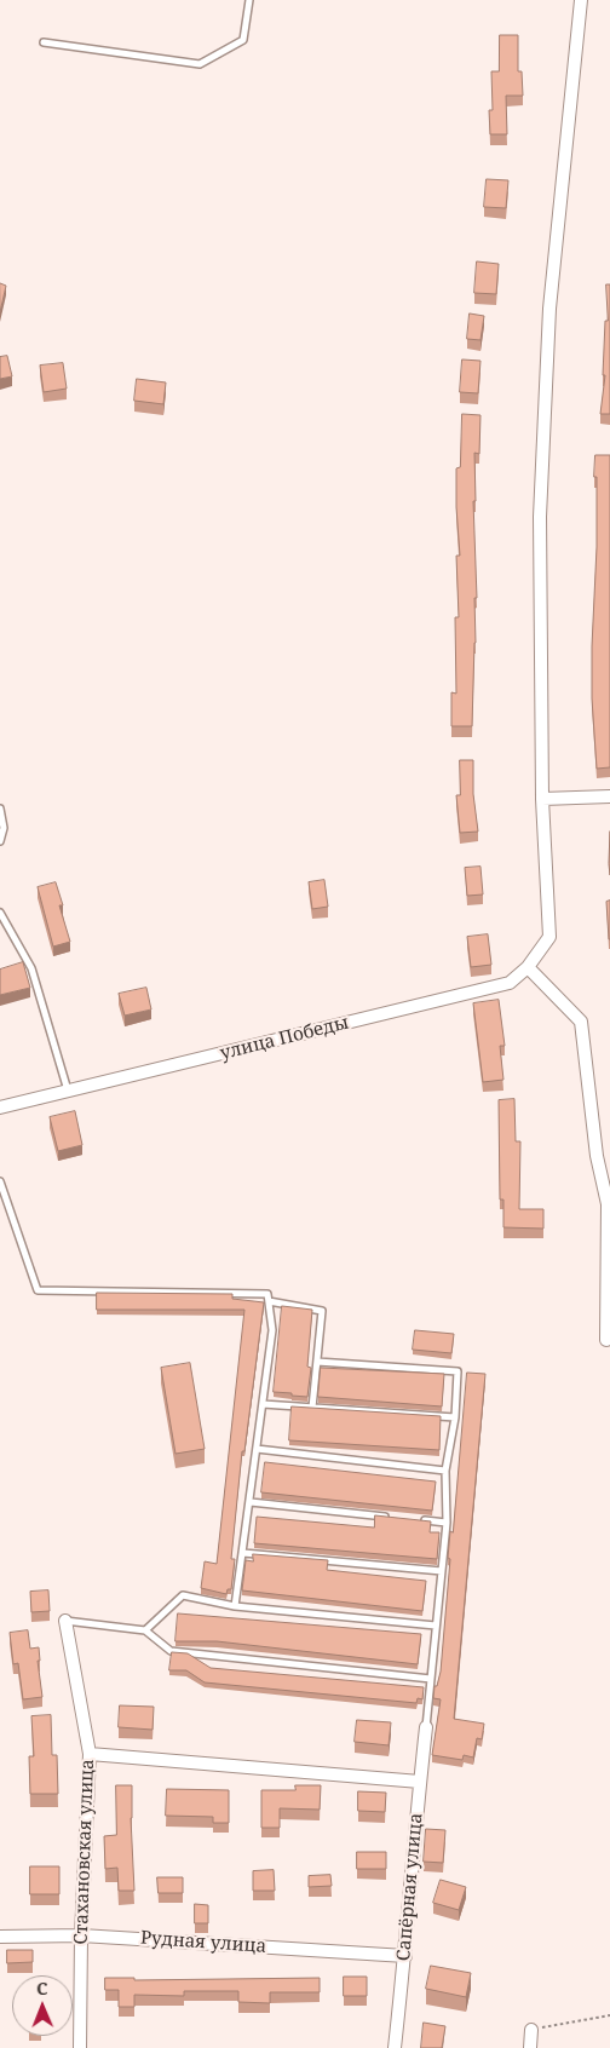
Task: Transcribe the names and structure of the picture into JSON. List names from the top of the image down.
{
  "streets": {
    "street": [
      "улица Победы",
      "Стахановская улица",
      "Сапёрная улица",
      "Рудная улица"
    ]
  },
  "crossings": [
    ["Стахановская улица", "Рудная улица"],
    ["Сапёрная улица", "Рудная улица"]
  ],
  "north": "top"
}
